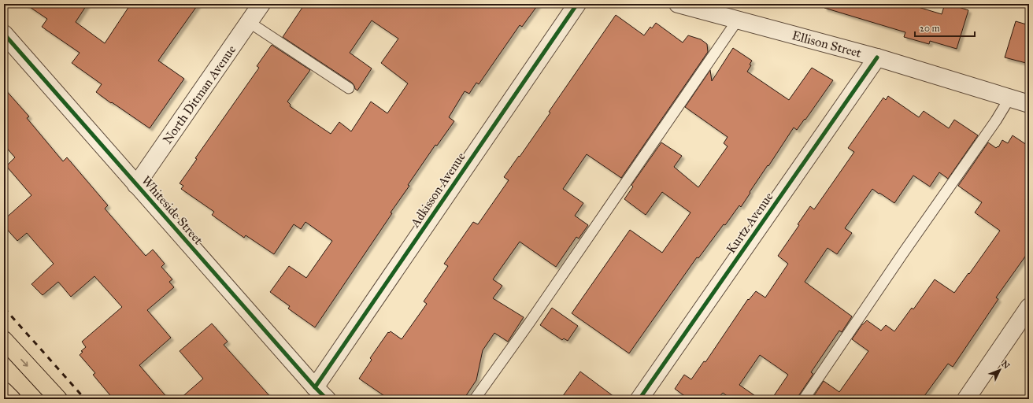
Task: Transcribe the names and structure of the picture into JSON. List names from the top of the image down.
{
  "streets": {
    "street": [
      "Ellison Street",
      "North Ditman Avenue",
      "Adkisson Avenue",
      "Whiteside Street",
      "Kurtz Avenue"
    ]
  },
  "crossings": [
    ["Ellison Street", "Kurtz Avenue"],
    ["North Ditman Avenue", "Whiteside Street"],
    ["Adkisson Avenue", "Whiteside Street"]
  ],
  "scale_bar": "20 m",
  "north": "top right"
}
